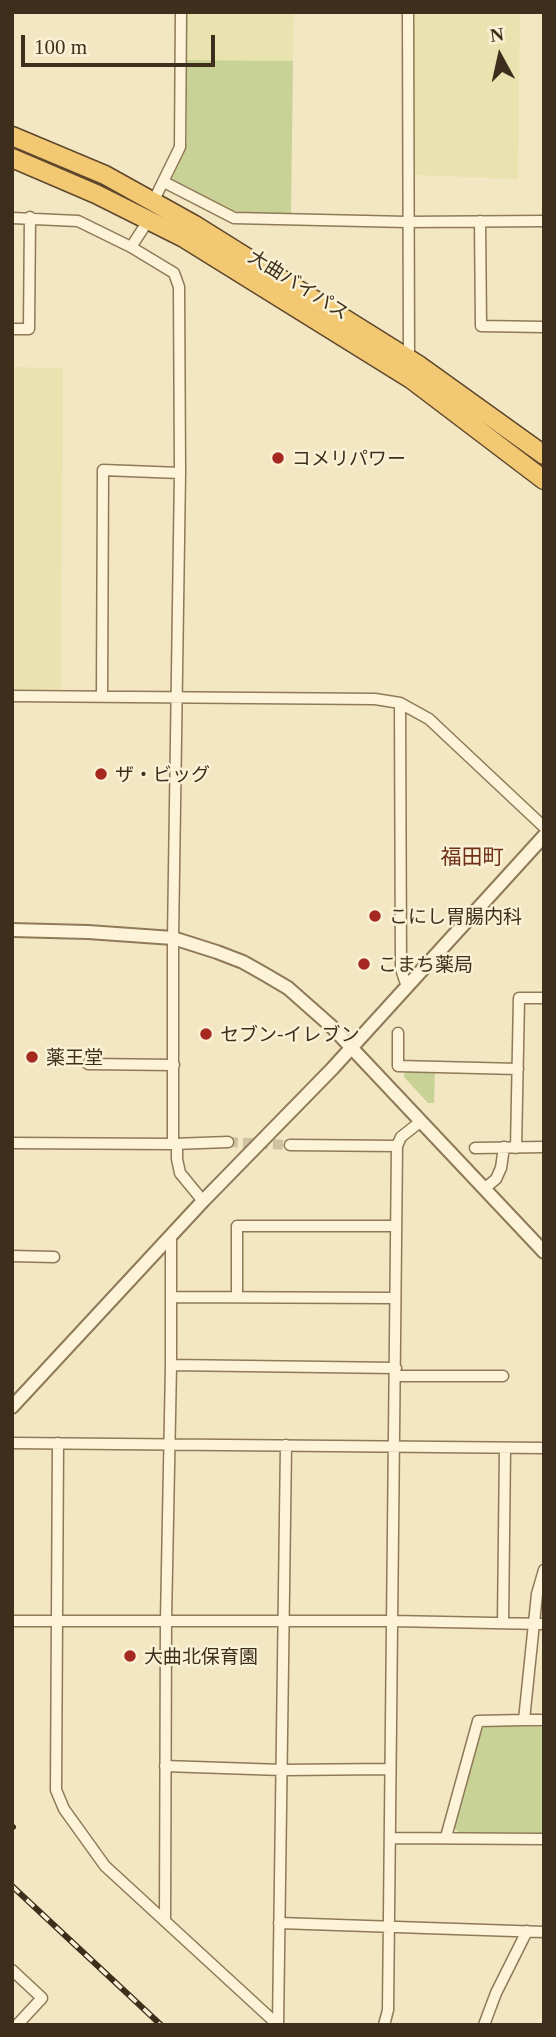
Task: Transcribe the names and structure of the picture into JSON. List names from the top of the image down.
{
  "streets": {
    "highway": ["大曲バイパス"]
  },
  "districts": ["福田町"],
  "places": [
    "コメリパワー",
    "ザ・ビッグ",
    "こにし胃腸内科",
    "こまち薬局",
    "セブン-イレブン",
    "薬王堂",
    "大曲北保育園"
  ],
  "scale_bar": "100 m",
  "north": "top"
}
